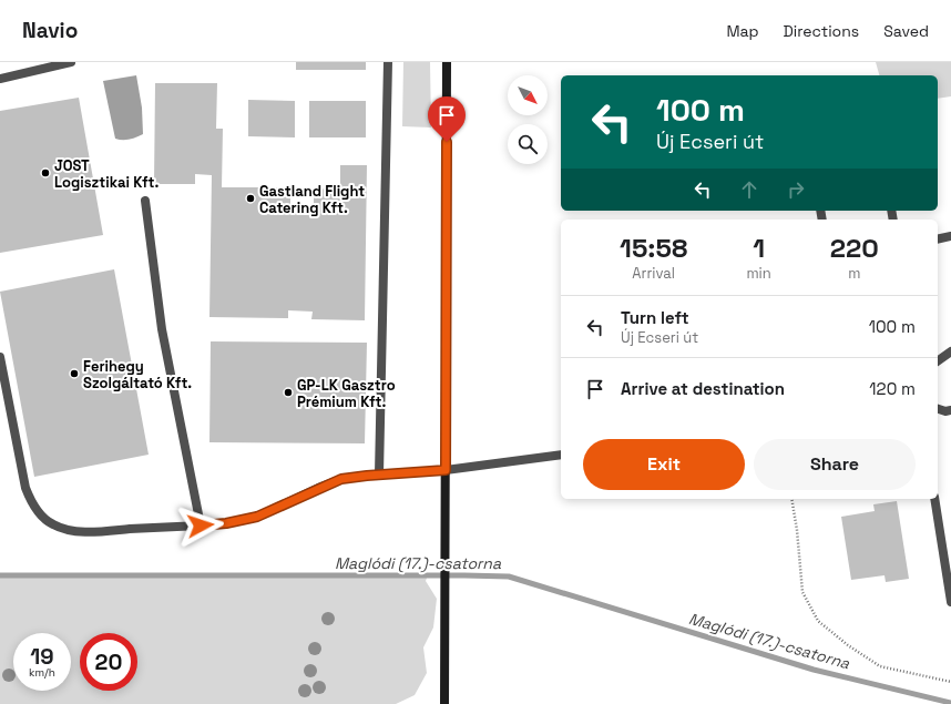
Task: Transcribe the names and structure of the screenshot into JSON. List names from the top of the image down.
{
  "water": ["Maglódi (17.)-csatorna"],
  "places": [
    "JOST Logisztikai Kft.",
    "Gastland Flight Catering Kft.",
    "Ferihegy Szolgáltató Kft.",
    "GP-LK Gasztro Prémium Kft."
  ],
  "north": "bottom right",
  "page": {
    "header": "Navio",
    "nav": ["Map", "Directions", "Saved"],
    "turn": ["100 m", "Új Ecseri út"],
    "eta": [
      "15:58",
      "Arrival",
      "1",
      "min",
      "220",
      "m"
    ],
    "list": [
      {
        "name": "Turn left",
        "note": "Új Ecseri út",
        "value": "100 m"
      },
      {
        "name": "Arrive at destination",
        "value": "120 m"
      }
    ],
    "buttons": ["Exit", "Share"],
    "speed": "19 km/h",
    "limit": "20"
  }
}
